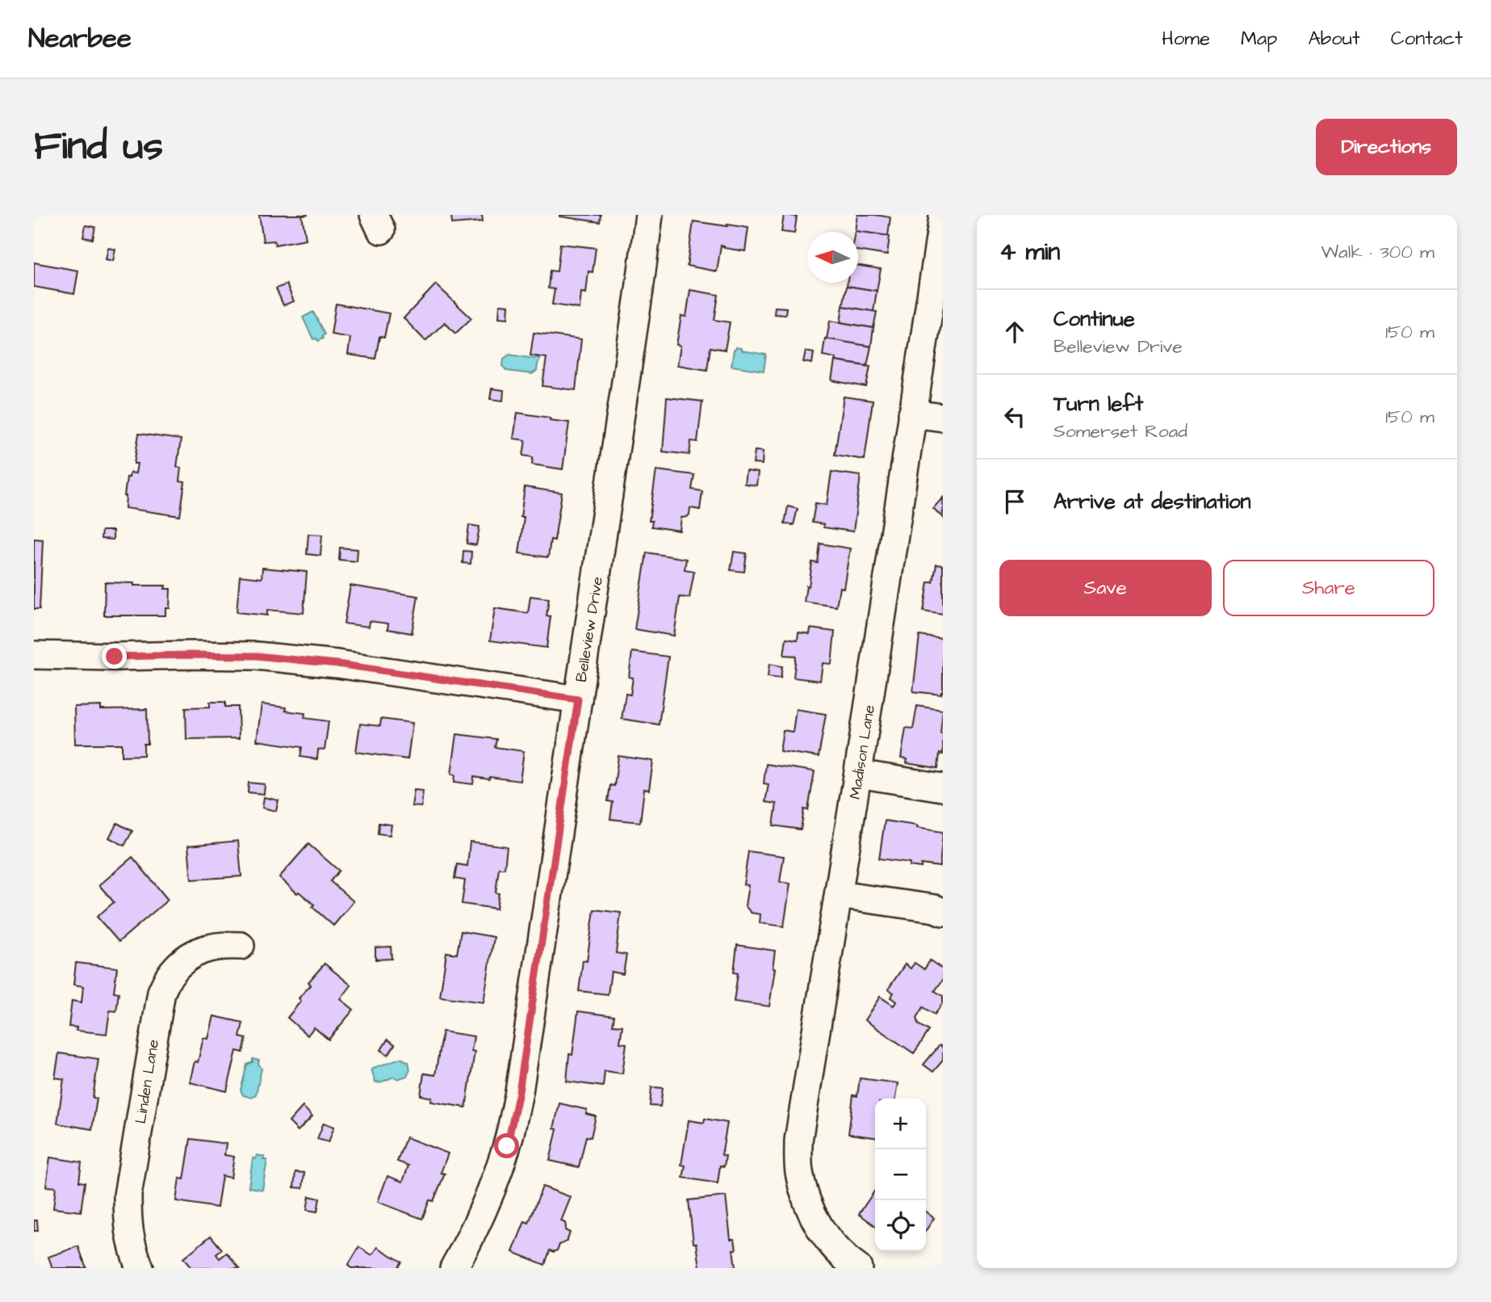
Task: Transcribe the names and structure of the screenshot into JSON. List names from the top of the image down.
{
  "streets": {
    "street": ["Belleview Drive", "Madison Lane", "Linden Lane"]
  },
  "north": "left",
  "page": {
    "header": "Nearbee",
    "nav": [
      "Home",
      "Map",
      "About",
      "Contact"
    ],
    "buttons": [
      "Directions",
      ["Save", "Share"]
    ],
    "title": "Find us",
    "heading": ["4 min", "Walk · 300 m"],
    "list": [
      ["Continue", "Belleview Drive", "150 m"],
      ["Turn left", "Somerset Road", "150 m"],
      "Arrive at destination"
    ],
    "map_buttons": ["+", "−"]
  }
}
